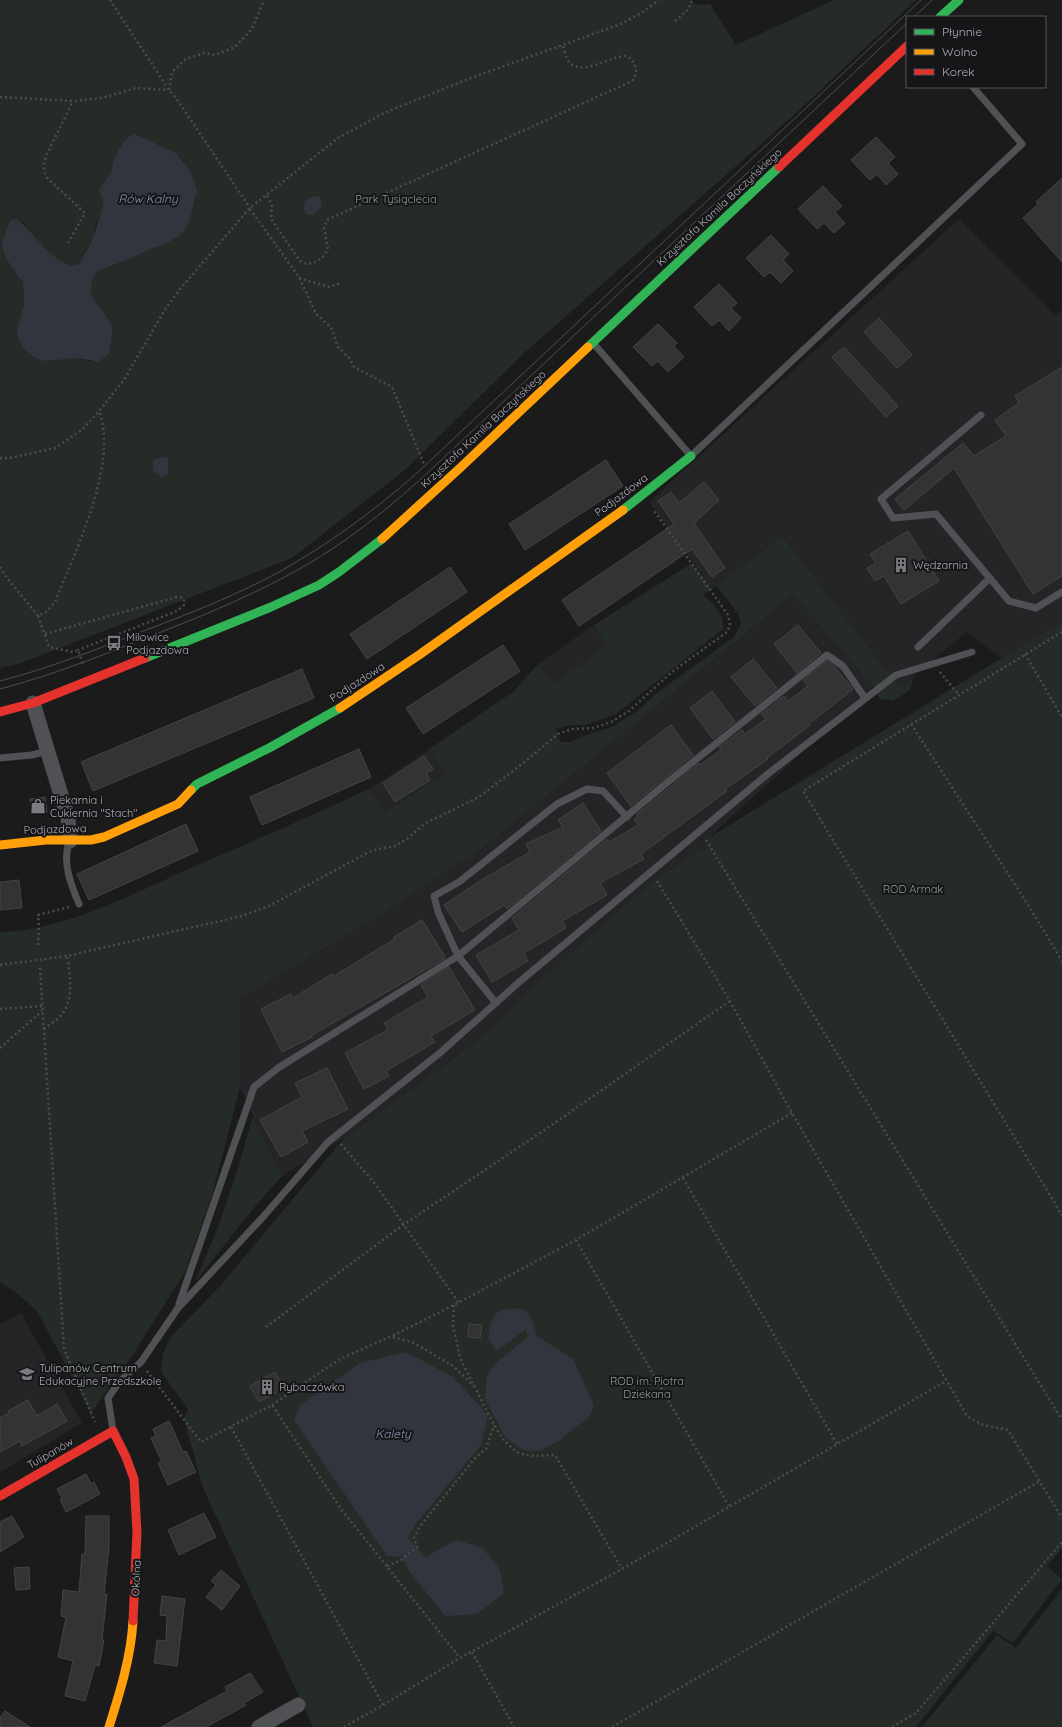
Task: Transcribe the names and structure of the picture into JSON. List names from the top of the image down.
{
  "streets": {
    "street": [
      "Krzysztofa Kamila Baczyńskiego",
      "Podjazdowa",
      "Tulipanów",
      "Okólna"
    ]
  },
  "crossings": [
    ["Tulipanów", "Okólna"]
  ],
  "water": ["Rów Kalny", "Kalety"],
  "parks": ["Park Tysiąclecia", "ROD Armak", "ROD im. Piotra Dziekana"],
  "places": {
    "building": ["Wędzarnia", "Rybaczówka"],
    "bus stop": ["Milowice Podjazdowa"],
    "shop": ["Piekarnia i Cukiernia \"Stach\""],
    "school or university": ["Tulipanów Centrum Edukacyjne Przedszkole"]
  },
  "legend": ["Płynnie", "Wolno", "Korek"]
}
